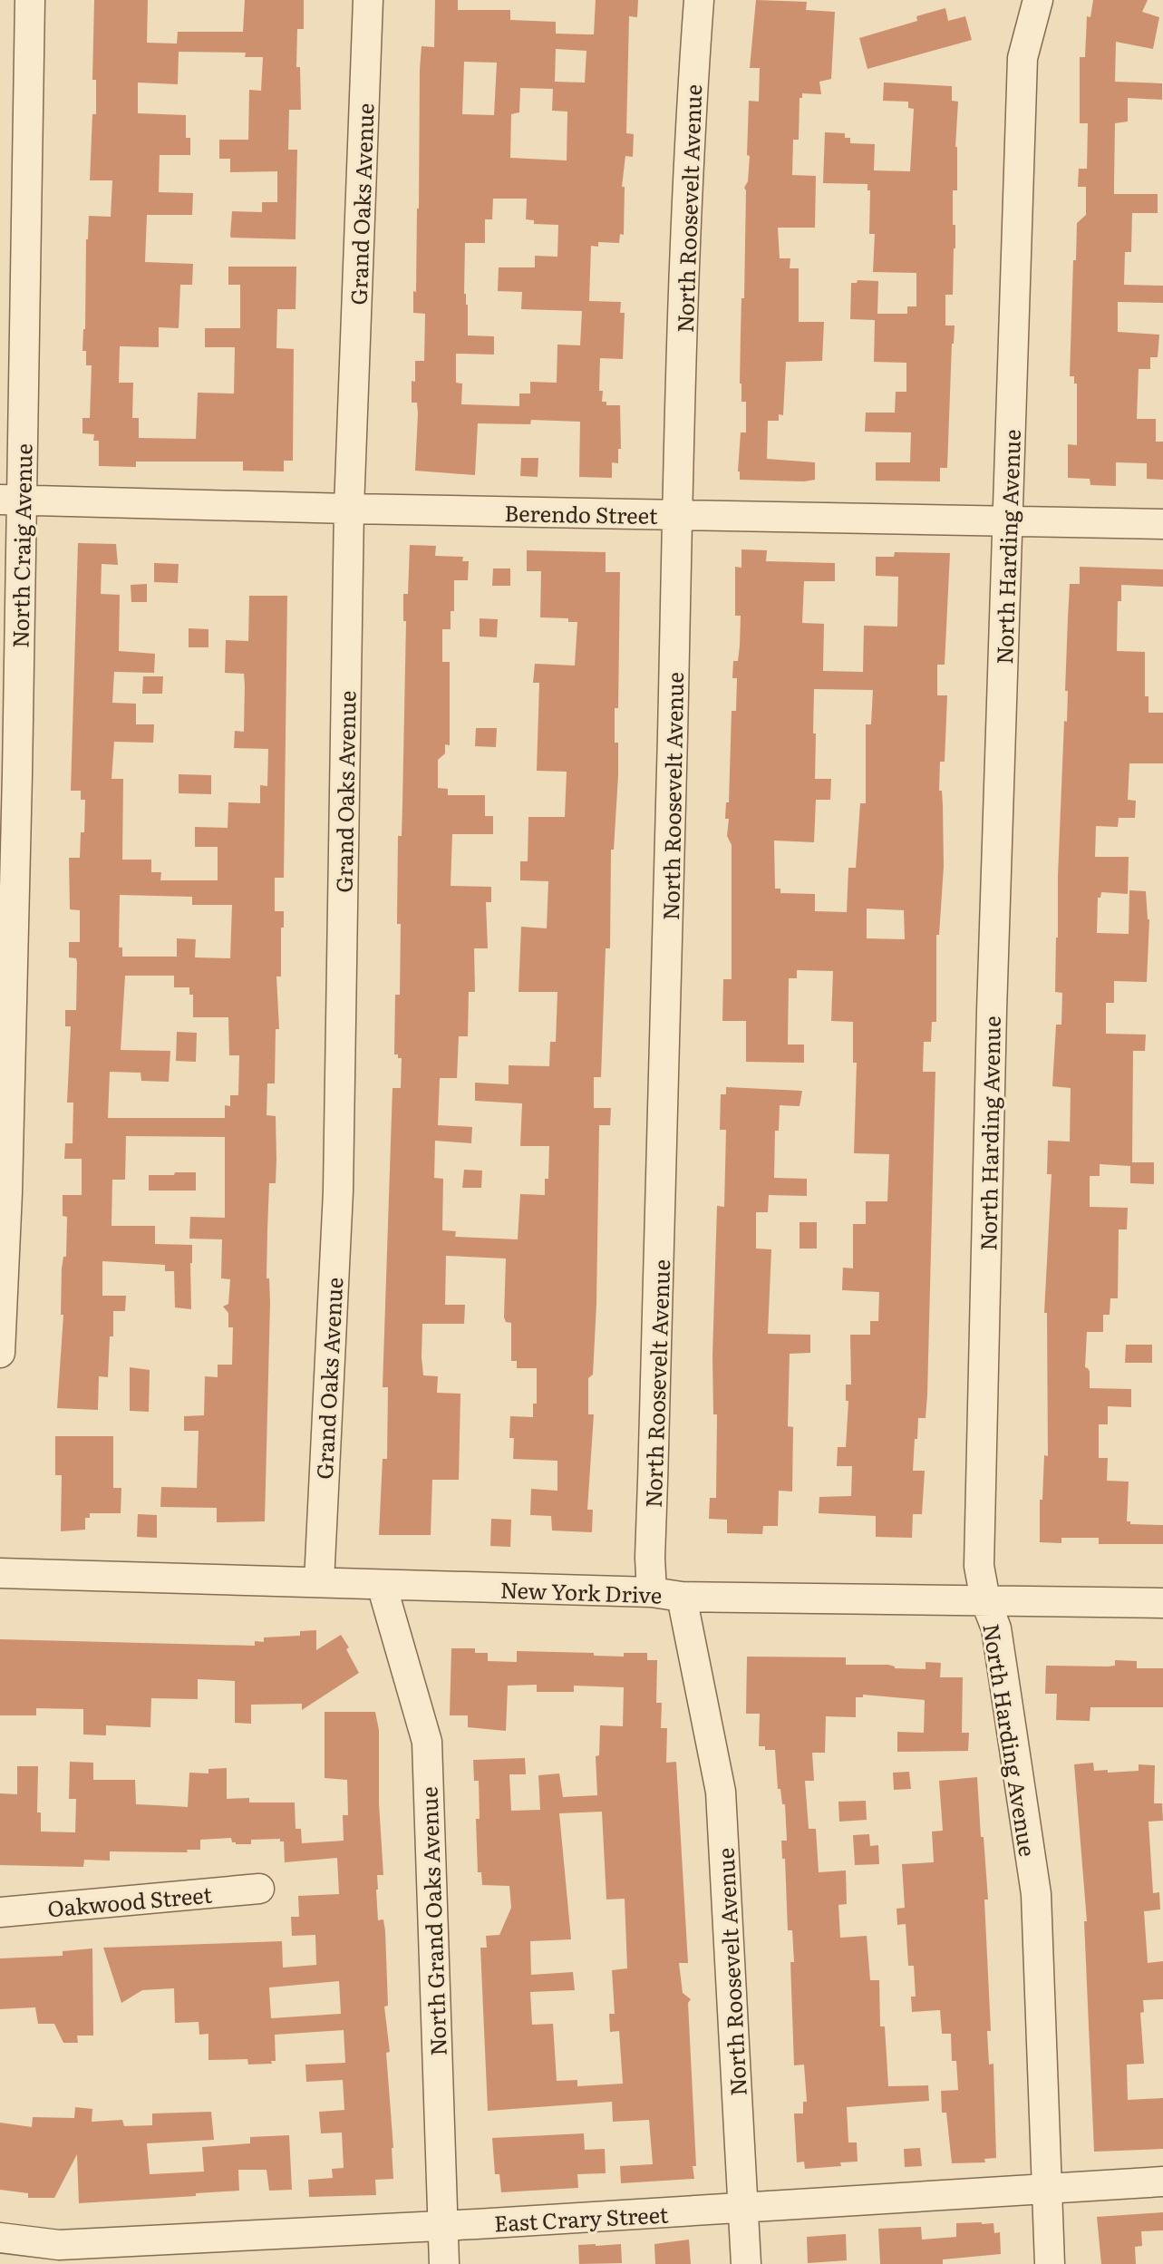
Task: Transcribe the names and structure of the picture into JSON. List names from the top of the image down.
{
  "streets": {
    "street": [
      "Grand Oaks Avenue",
      "North Roosevelt Avenue",
      "Berendo Street",
      "North Craig Avenue",
      "North Harding Avenue",
      "New York Drive",
      "Oakwood Street",
      "North Grand Oaks Avenue",
      "East Crary Street"
    ]
  },
  "crossings": [
    ["Grand Oaks Avenue", "Berendo Street"],
    ["Grand Oaks Avenue", "New York Drive"],
    ["North Roosevelt Avenue", "Berendo Street"],
    ["North Roosevelt Avenue", "New York Drive"],
    ["North Roosevelt Avenue", "East Crary Street"],
    ["Berendo Street", "North Craig Avenue"],
    ["Berendo Street", "North Harding Avenue"],
    ["North Harding Avenue", "New York Drive"],
    ["North Harding Avenue", "East Crary Street"],
    ["New York Drive", "North Grand Oaks Avenue"],
    ["North Grand Oaks Avenue", "East Crary Street"]
  ]
}
